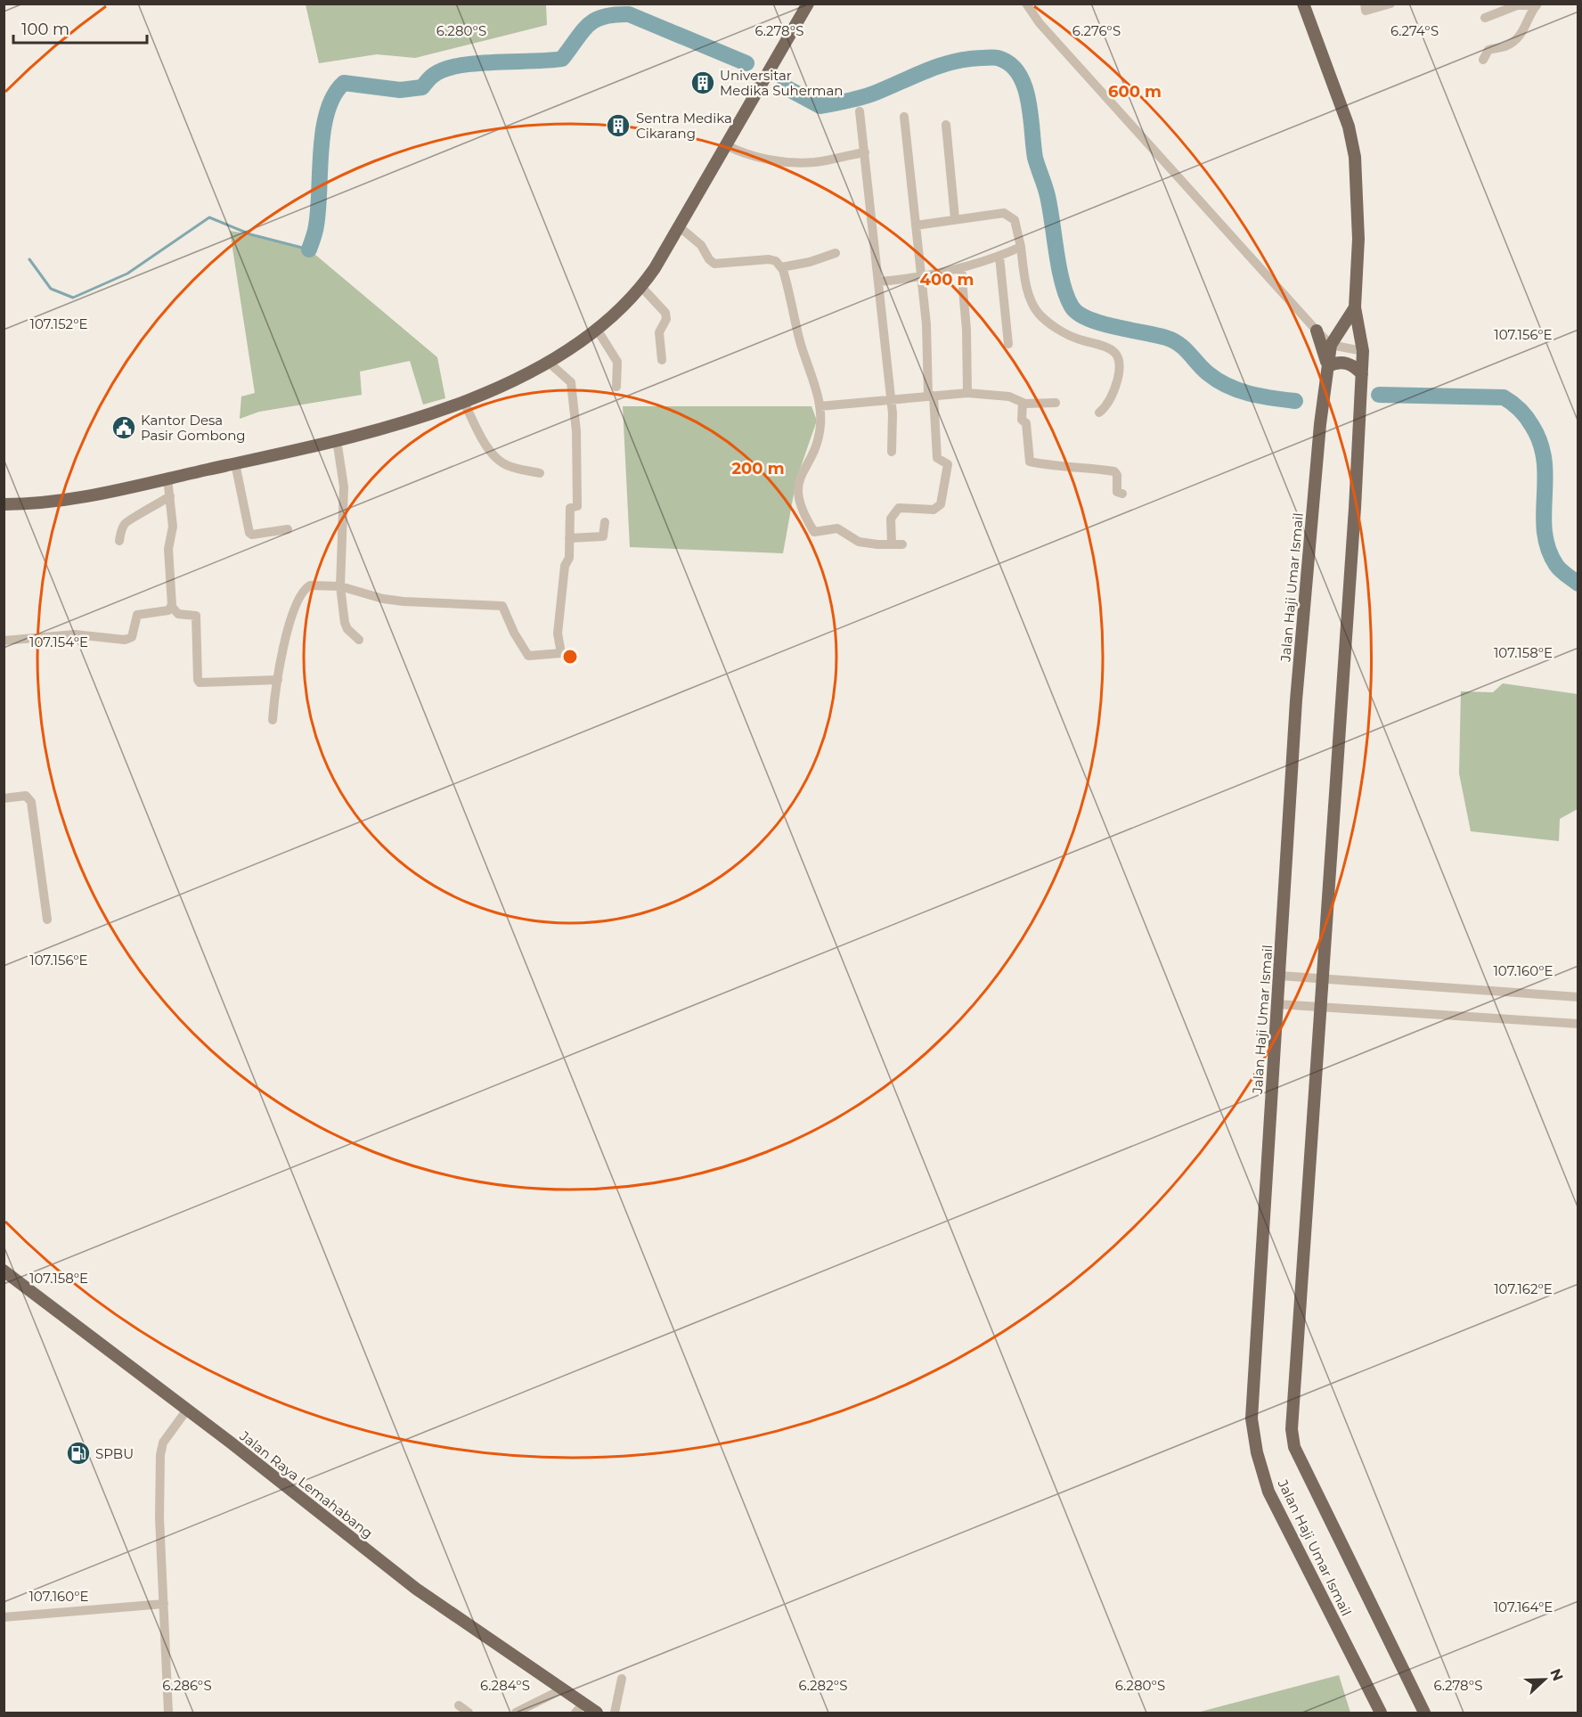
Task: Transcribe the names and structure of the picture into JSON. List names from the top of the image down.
{
  "streets": {
    "main road": ["Jalan Haji Umar Ismail", "Jalan Raya Lemahabang"]
  },
  "places": {
    "building": ["Universitar Medika Suherman", "Sentra Medika Cikarang"],
    "public building": ["Kantor Desa Pasir Gombong"],
    "fuel station": ["SPBU"]
  },
  "scale_bar": "100 m",
  "north": "right",
  "coordinates": [
    "6.280°S",
    "6.278°S",
    "6.276°S",
    "6.274°S",
    "107.152°E",
    "107.156°E",
    "107.154°E",
    "107.158°E",
    "107.160°E",
    "107.162°E",
    "107.164°E",
    "6.286°S",
    "6.284°S",
    "6.282°S"
  ],
  "rings": ["600 m", "400 m", "200 m"]
}
